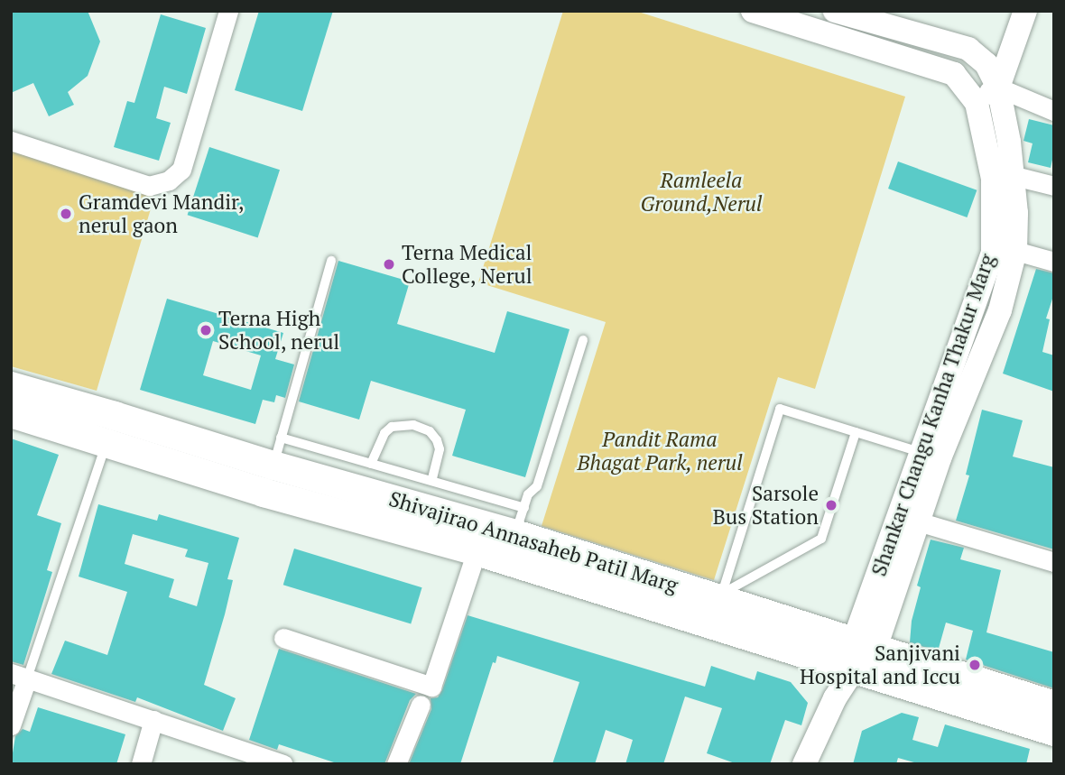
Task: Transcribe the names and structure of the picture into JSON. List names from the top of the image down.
{
  "streets": {
    "main road": ["Shivajirao Annasaheb Patil Marg"],
    "street": ["Shankar Changu Kanha Thakur Marg"]
  },
  "crossings": [
    ["Shankar Changu Kanha Thakur Marg", "Shivajirao Annasaheb Patil Marg"]
  ],
  "parks": ["Ramleela Ground,Nerul", "Pandit Rama Bhagat Park, nerul"],
  "places": [
    "Gramdevi Mandir, nerul gaon",
    "Terna Medical College, Nerul",
    "Terna High School, nerul",
    "Sarsole Bus Station",
    "Sanjivani Hospital and Iccu"
  ]
}
